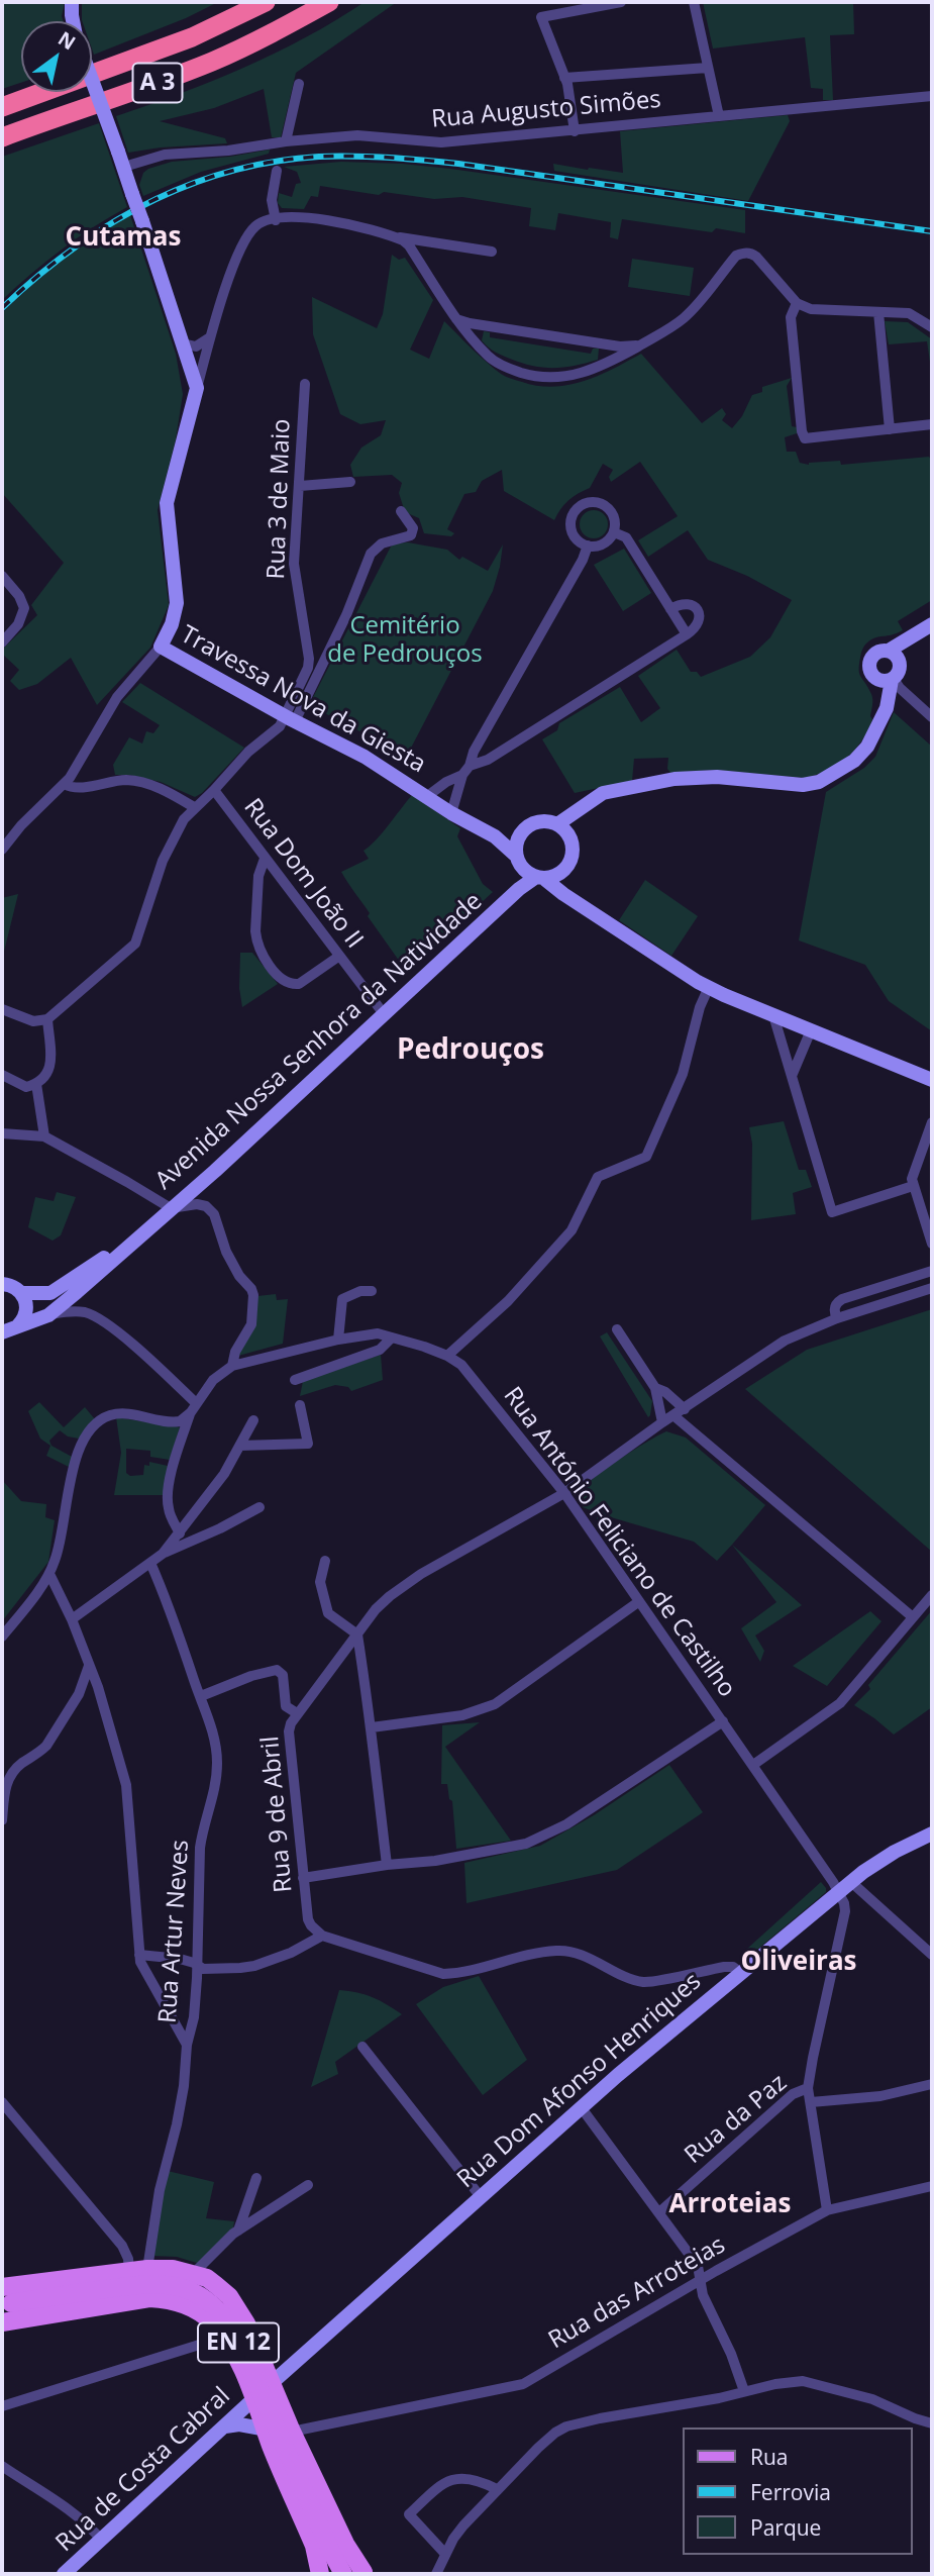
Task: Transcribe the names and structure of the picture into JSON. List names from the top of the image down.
{
  "streets": {
    "highway": ["A 3"],
    "main road": ["EN 12"],
    "street": [
      "Rua Augusto Simões",
      "Rua 3 de Maio",
      "Travessa Nova da Giesta",
      "Rua Dom João II",
      "Avenida Nossa Senhora da Natividade",
      "Rua António Feliciano de Castilho",
      "Rua 9 de Abril",
      "Rua Artur Neves",
      "Rua Dom Afonso Henriques",
      "Rua da Paz",
      "Rua das Arroteias",
      "Rua de Costa Cabral"
    ]
  },
  "crossings": [
    ["Rua 3 de Maio", "Travessa Nova da Giesta"],
    ["Rua 3 de Maio", "Rua Dom João II"],
    ["Travessa Nova da Giesta", "Avenida Nossa Senhora da Natividade"],
    ["Rua Dom João II", "Avenida Nossa Senhora da Natividade"],
    ["Rua António Feliciano de Castilho", "Rua 9 de Abril"],
    ["Rua António Feliciano de Castilho", "Rua Dom Afonso Henriques"],
    ["Rua Artur Neves", "EN 12"],
    ["Rua Dom Afonso Henriques", "EN 12"],
    ["Rua Dom Afonso Henriques", "Rua de Costa Cabral"],
    ["Rua das Arroteias", "EN 12"],
    ["EN 12", "Rua de Costa Cabral"]
  ],
  "districts": [
    "Cutamas",
    "Pedrouços",
    "Oliveiras",
    "Arroteias"
  ],
  "parks": ["Cemitério de Pedrouços"],
  "legend": ["Rua", "Ferrovia", "Parque"],
  "north": "top right"
}
